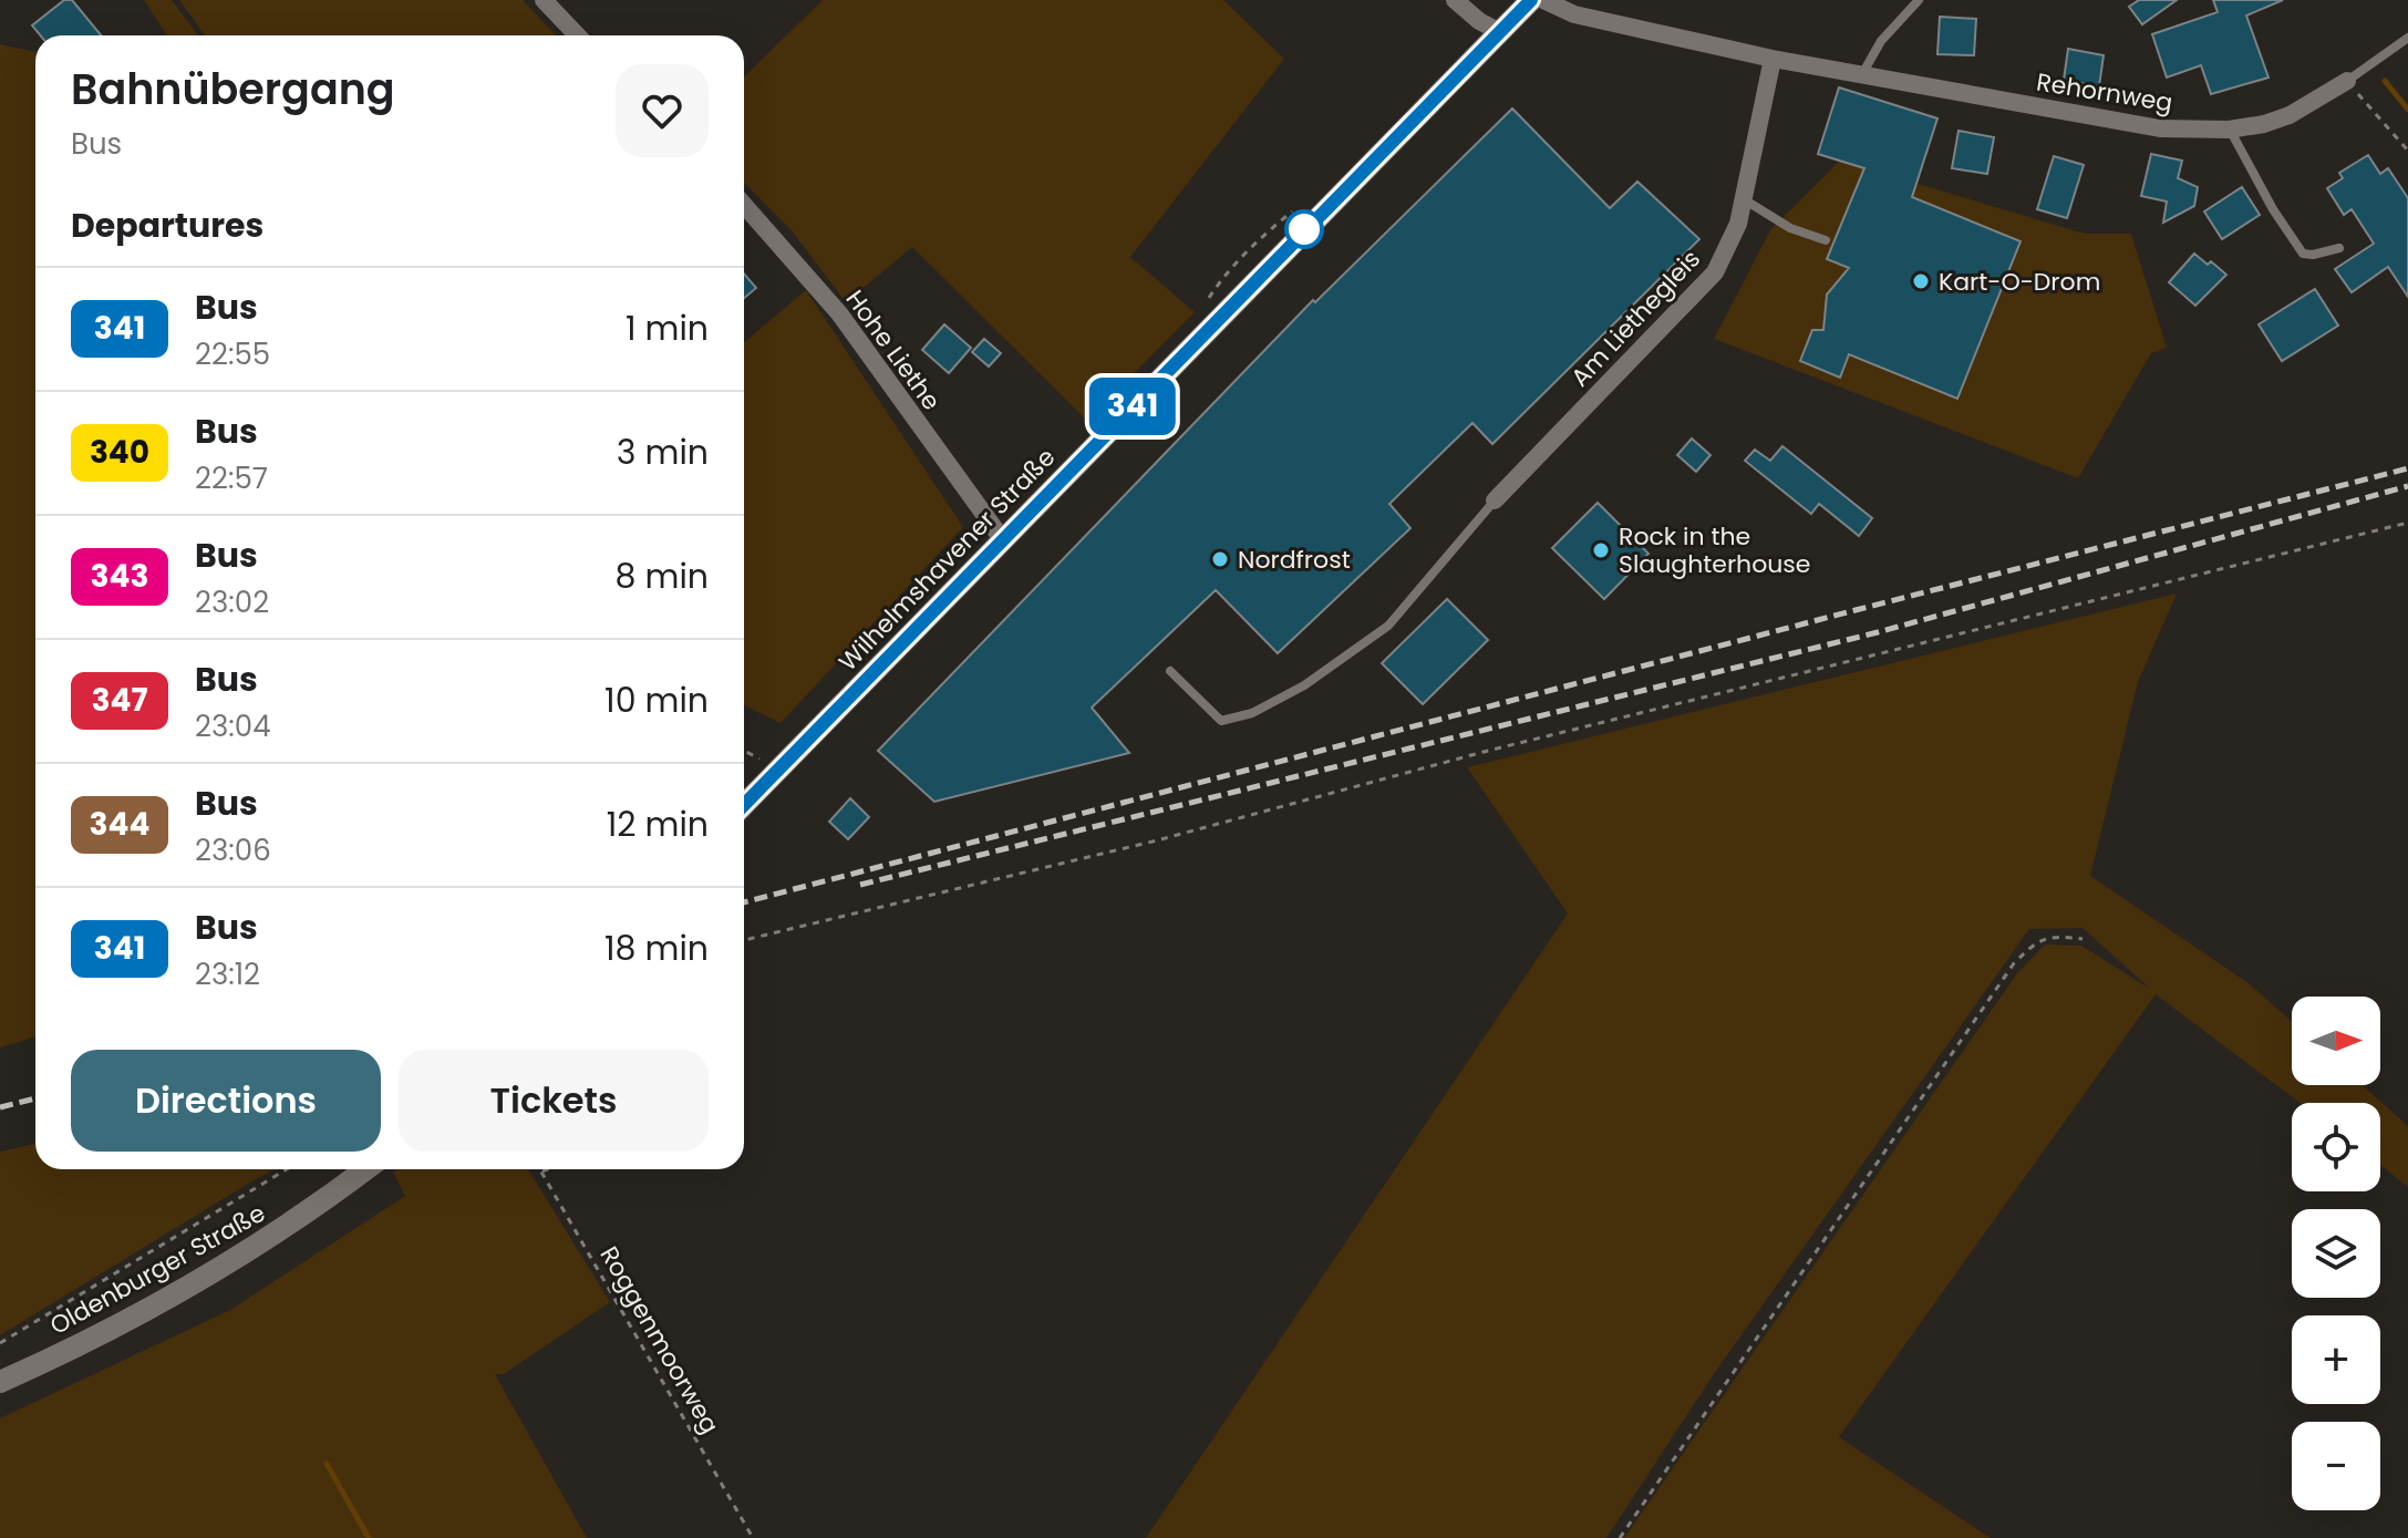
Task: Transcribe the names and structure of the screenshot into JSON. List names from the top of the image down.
{
  "streets": {
    "street": [
      "Rehornweg",
      "Am Liethegleis",
      "Hohe Liethe",
      "Wilhelmshavener Straße",
      "Oldenburger Straße"
    ],
    "path": ["Roggenmoorweg"]
  },
  "crossings": [
    ["Rehornweg", "Am Liethegleis"],
    ["Hohe Liethe", "Wilhelmshavener Straße"]
  ],
  "places": ["Kart-O-Drom", "Rock in the Slaughterhouse", "Nordfrost"],
  "lines": ["bus line 341"],
  "north": "right",
  "page": {
    "on_map": "341",
    "heading": [
      ["Bahnübergang", "Bus"],
      "Departures"
    ],
    "list": [
      {
        "mark": "341",
        "name": "Bus",
        "note": "22:55",
        "value": "1 min"
      },
      {
        "mark": "340",
        "name": "Bus",
        "note": "22:57",
        "value": "3 min"
      },
      {
        "mark": "343",
        "name": "Bus",
        "note": "23:02",
        "value": "8 min"
      },
      {
        "mark": "347",
        "name": "Bus",
        "note": "23:04",
        "value": "10 min"
      },
      {
        "mark": "344",
        "name": "Bus",
        "note": "23:06",
        "value": "12 min"
      },
      {
        "mark": "341",
        "name": "Bus",
        "note": "23:12",
        "value": "18 min"
      }
    ],
    "map_buttons": ["+", "−"],
    "buttons": ["Directions", "Tickets"]
  }
}
